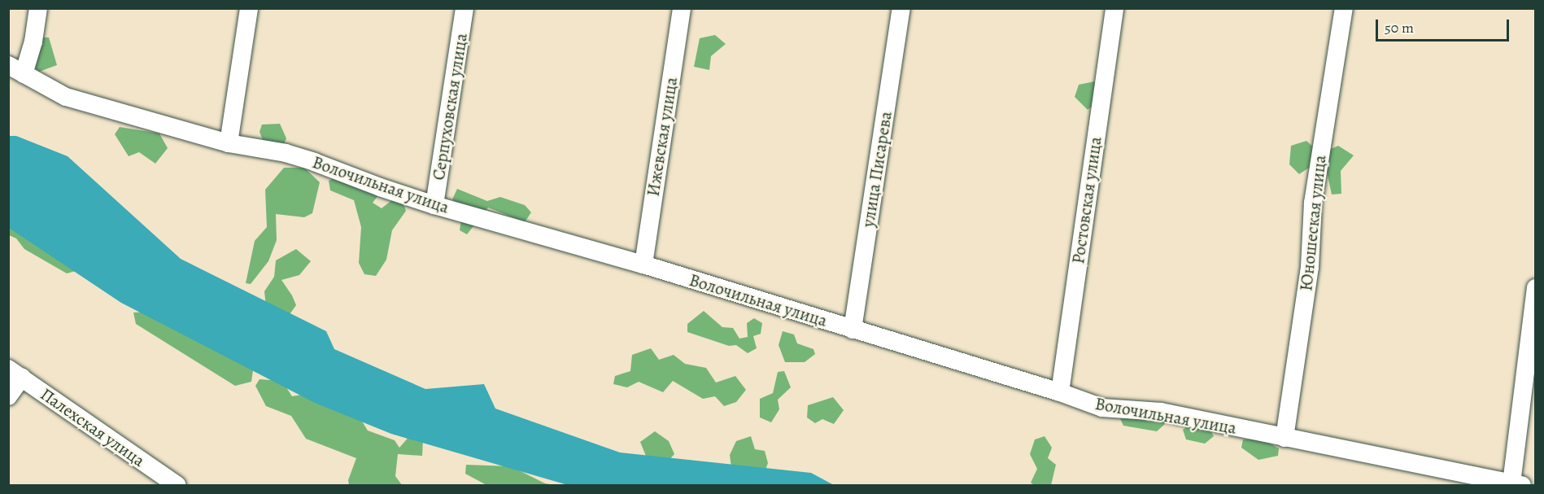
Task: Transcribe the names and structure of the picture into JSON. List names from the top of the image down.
{
  "streets": {
    "street": [
      "Серпуховская улица",
      "Ижевская улица",
      "улица Писарева",
      "Волочильная улица",
      "Ростовская улица",
      "Юношеская улица",
      "Палехская улица"
    ]
  },
  "crossings": [
    ["Серпуховская улица", "Волочильная улица"],
    ["Ижевская улица", "Волочильная улица"],
    ["улица Писарева", "Волочильная улица"],
    ["Волочильная улица", "Ростовская улица"],
    ["Волочильная улица", "Юношеская улица"]
  ],
  "scale_bar": "50 m"
}
